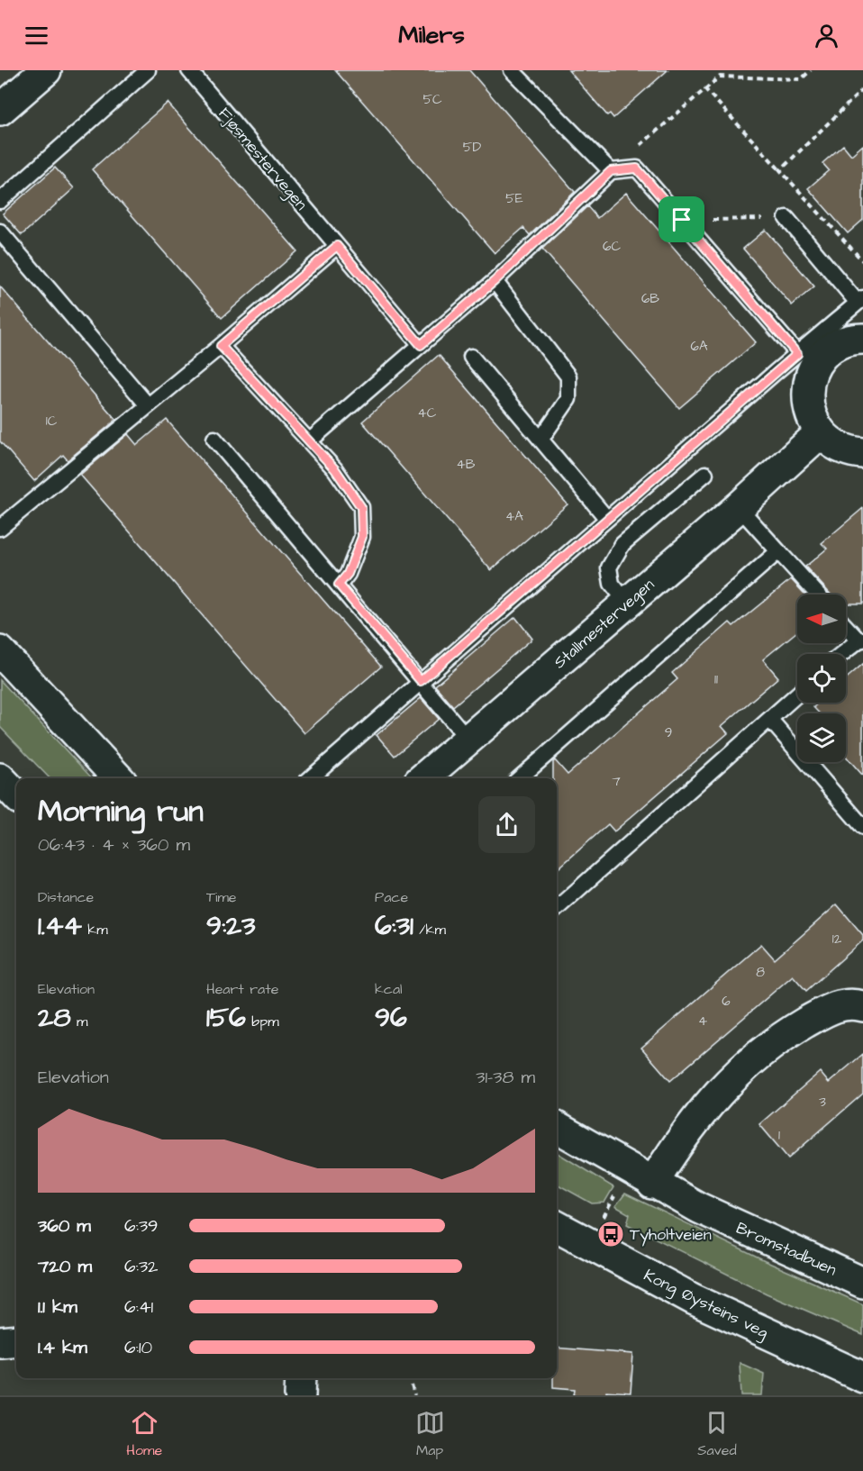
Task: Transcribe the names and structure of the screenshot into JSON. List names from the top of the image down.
{
  "streets": {
    "street": ["Stallmestervegen", "Bromstadbuen", "Kong Øysteins veg"],
    "lane": ["Fjøsmestervegen"]
  },
  "places": {
    "bus stop": ["Tyholtveien"]
  },
  "house_numbers": [
    "5C",
    "5D",
    "5E",
    "6C",
    "6B",
    "6A",
    "4C",
    "1C",
    "4B",
    "4A",
    "11",
    "9",
    "7",
    "12",
    "8",
    "6",
    "4",
    "3",
    "1"
  ],
  "north": "left",
  "page": {
    "header": "Milers",
    "heading": ["Morning run", "06:43 · 4 × 360 m"],
    "stats": [
      ["Distance", "1.44 km"],
      ["Time", "9:23"],
      ["Pace", "6:31 /km"],
      ["Elevation", "28 m"],
      ["Heart rate", "156 bpm"],
      ["kcal", "96"]
    ],
    "chart": ["Elevation", "31–38 m"],
    "list": [
      {
        "name": "360 m",
        "note": "6:39"
      },
      {
        "name": "720 m",
        "note": "6:32"
      },
      {
        "name": "1.1 km",
        "note": "6:41"
      },
      {
        "name": "1.4 km",
        "note": "6:10"
      }
    ],
    "tabs": ["Home", "Map", "Saved"]
  }
}
